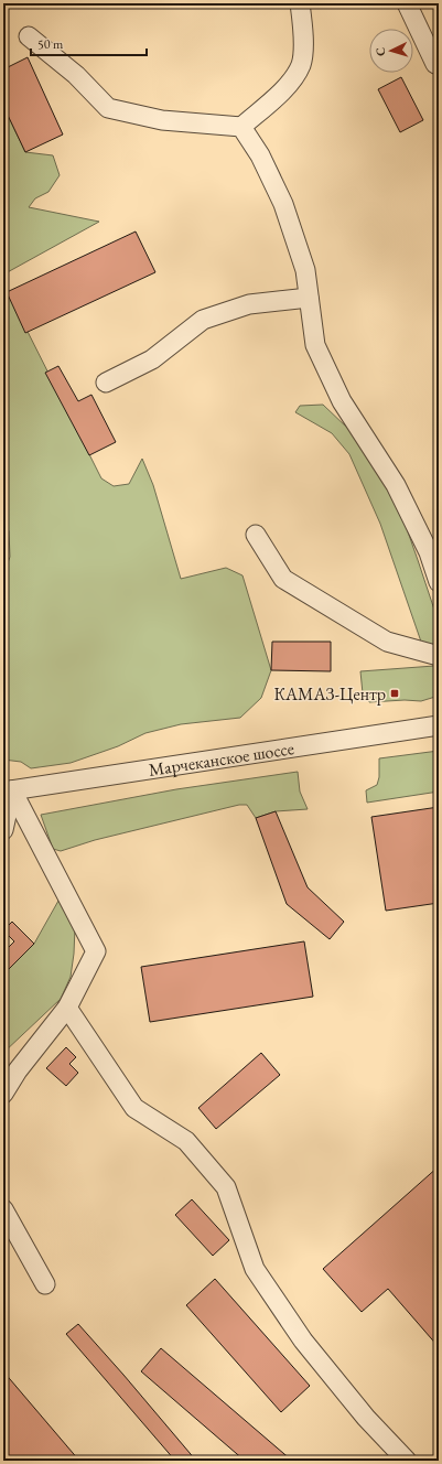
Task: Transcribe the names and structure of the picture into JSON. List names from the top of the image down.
{
  "streets": {
    "street": ["Марчеканское шоссе"]
  },
  "places": {
    "transit": ["КАМАЗ-Центр"]
  },
  "scale_bar": "50 m",
  "north": "left"
}
